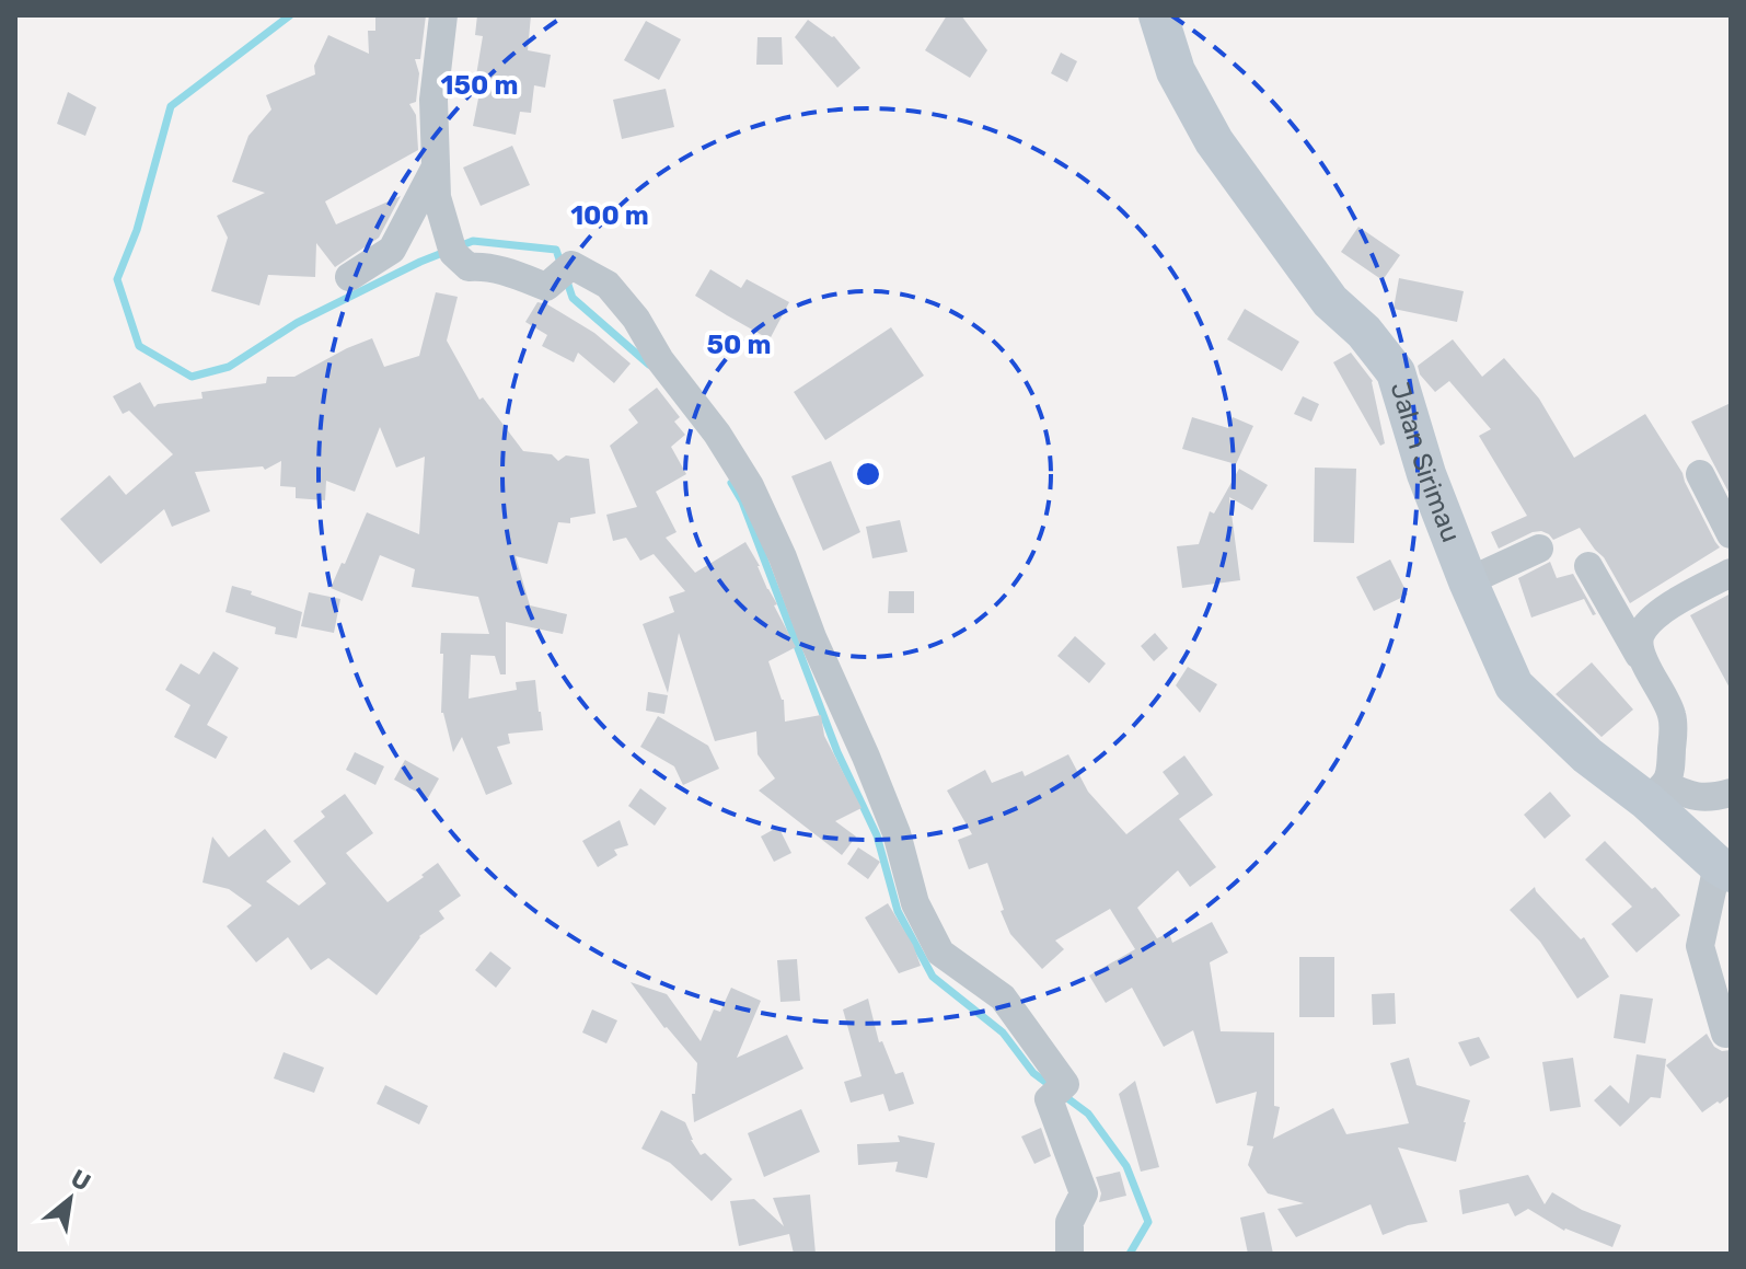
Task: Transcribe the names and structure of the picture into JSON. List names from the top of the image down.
{
  "streets": {
    "main road": ["Jalan Sirimau"]
  },
  "north": "top right",
  "rings": ["150 m", "100 m", "50 m"]
}
